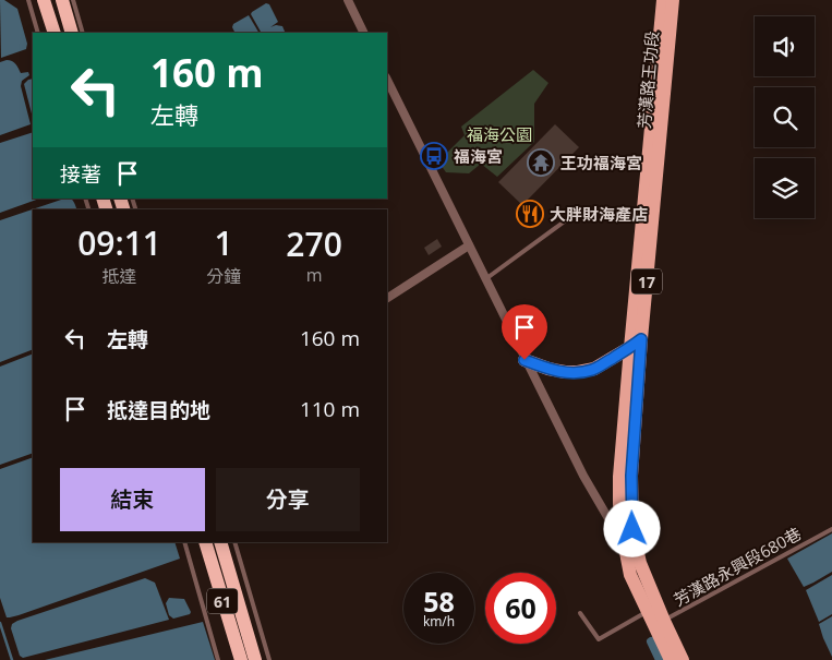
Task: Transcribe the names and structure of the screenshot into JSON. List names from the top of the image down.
{
  "streets": {
    "highway": ["61"],
    "main road": ["芳漢路王功段", "17"],
    "lane": ["芳漢路永興段680巷"]
  },
  "crossings": [
    ["芳漢路王功段", "17"],
    ["17", "芳漢路永興段680巷"]
  ],
  "parks": ["福海公園"],
  "places": {
    "bus stop": ["福海宮"],
    "temple": ["王功福海宮"],
    "restaurant": ["大胖財海產店"]
  },
  "page": {
    "turn": ["160 m", "左轉"],
    "then": "接著",
    "eta": [
      "09:11",
      "抵達",
      "1",
      "分鐘",
      "270",
      "m"
    ],
    "list": [
      {
        "name": "左轉",
        "value": "160 m"
      },
      {
        "name": "抵達目的地",
        "value": "110 m"
      }
    ],
    "buttons": ["結束", "分享"],
    "speed": "58 km/h",
    "limit": "60"
  }
}
